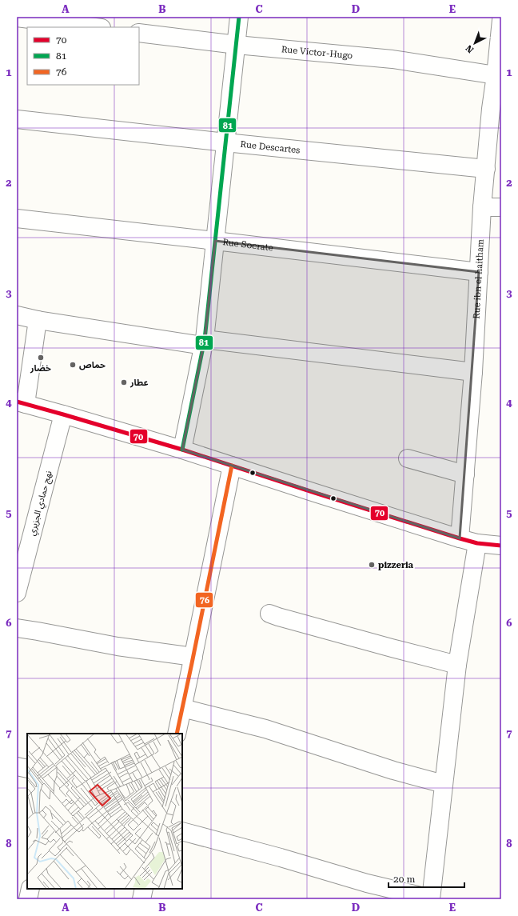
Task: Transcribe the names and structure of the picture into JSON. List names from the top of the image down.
{
  "streets": {
    "street": [
      "Rue Victor-Hugo",
      "Rue Descartes",
      "Rue Socrate",
      "Rue ibn el haitham",
      "نهج حمادي الجزيري"
    ]
  },
  "crossings": [
    ["Rue Victor-Hugo", "Rue ibn el haitham"],
    ["Rue Descartes", "Rue ibn el haitham"],
    ["Rue Socrate", "Rue ibn el haitham"]
  ],
  "places": [
    "خضار",
    "حماص",
    "عطار",
    "pizzeria"
  ],
  "lines": ["transit line 81", "transit line 70", "transit line 76"],
  "legend": ["70", "81", "76"],
  "scale_bar": "20 m",
  "north": "bottom left",
  "grid": {
    "columns": [
      "A",
      "B",
      "C",
      "D",
      "E"
    ],
    "rows": [
      "1",
      "2",
      "3",
      "4",
      "5",
      "6",
      "7",
      "8"
    ]
  }
}
